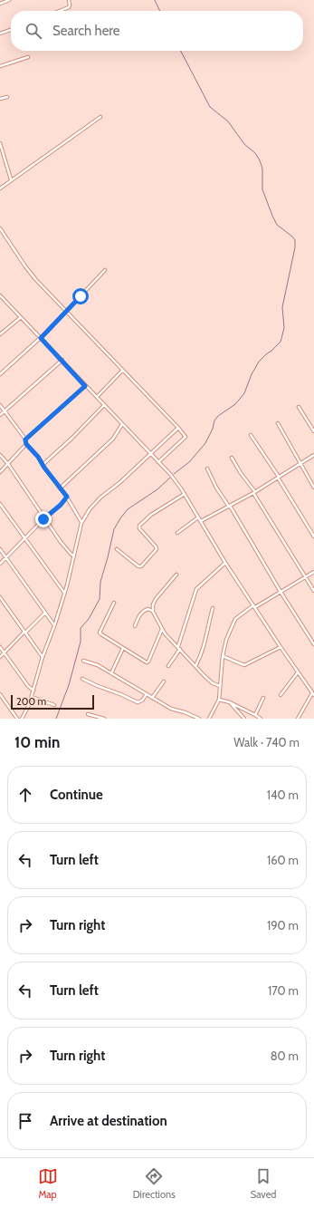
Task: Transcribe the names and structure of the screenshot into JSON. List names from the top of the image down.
{
  "scale_bar": "200 m",
  "page": {
    "search": "Search here",
    "scale": "200 m",
    "heading": ["10 min", "Walk · 740 m"],
    "list": [
      ["Continue", "140 m"],
      ["Turn left", "160 m"],
      ["Turn right", "190 m"],
      ["Turn left", "170 m"],
      ["Turn right", "80 m"],
      "Arrive at destination"
    ],
    "nav": ["Map", "Directions", "Saved"]
  }
}
